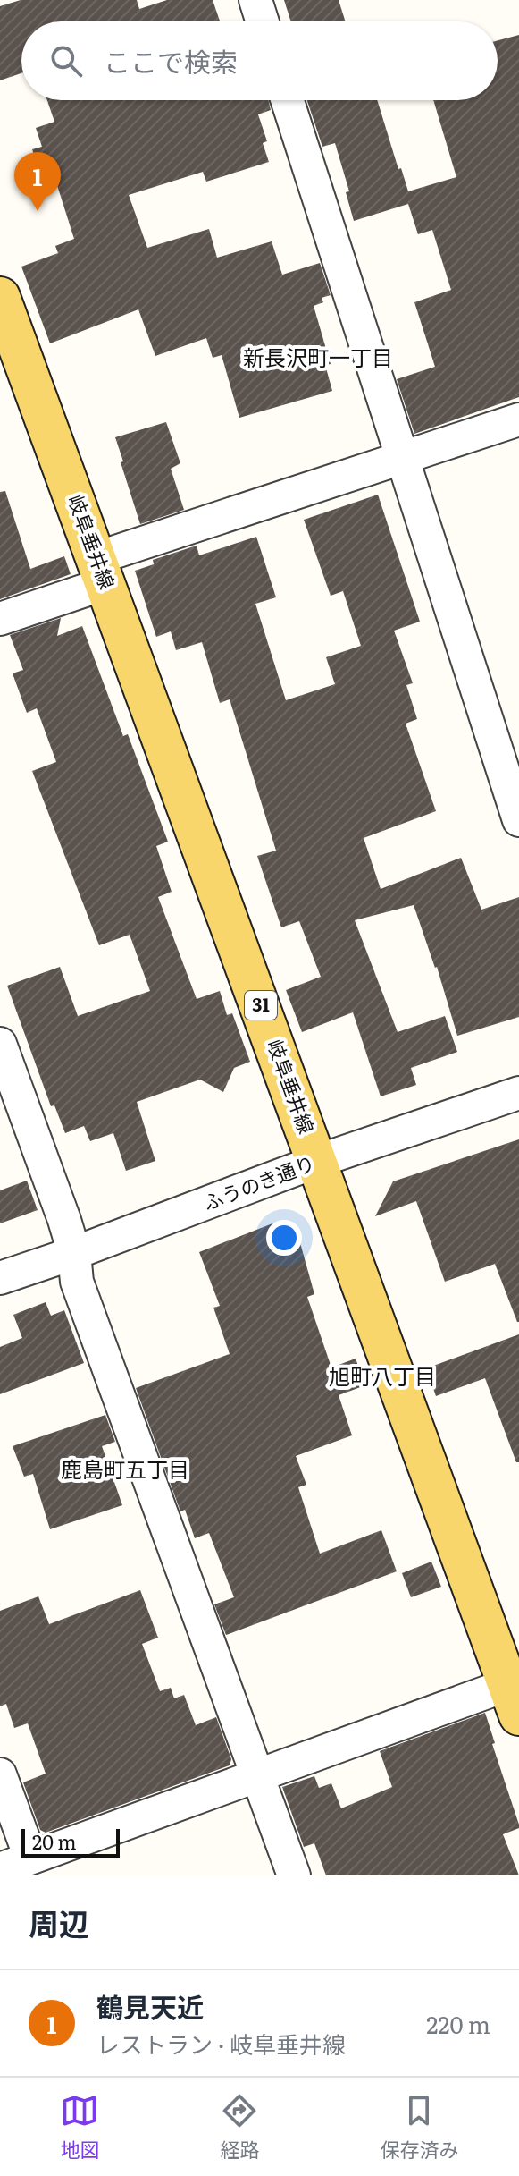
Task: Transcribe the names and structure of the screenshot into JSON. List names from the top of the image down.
{
  "streets": {
    "main road": ["岐阜垂井線", "31"],
    "street": ["ふうのき通り"]
  },
  "crossings": [
    ["岐阜垂井線", "ふうのき通り"]
  ],
  "districts": ["新長沢町一丁目", "旭町八丁目", "鹿島町五丁目"],
  "scale_bar": "20 m",
  "page": {
    "search": "ここで検索",
    "pins": "1",
    "scale": "20 m",
    "heading": "周辺",
    "list": [
      {
        "mark": "1",
        "name": "鶴見天近",
        "note": "レストラン · 岐阜垂井線",
        "value": "220 m"
      }
    ],
    "nav": ["地図", "経路", "保存済み"]
  }
}
